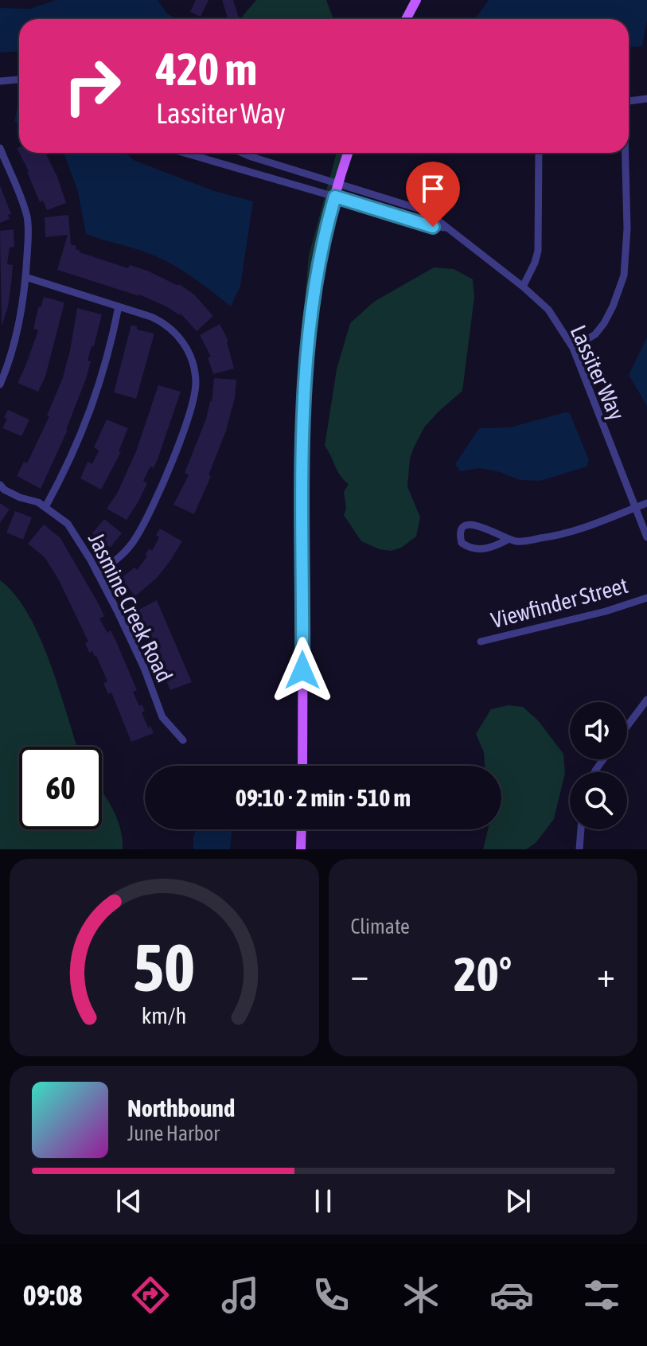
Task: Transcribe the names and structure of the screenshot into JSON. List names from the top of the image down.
{
  "streets": {
    "street": ["Lassiter Way", "Viewfinder Street", "Jasmine Creek Road"]
  },
  "page": {
    "turn": ["420 m", "Lassiter Way"],
    "limit": "60",
    "trip": "09:10 · 2 min · 510 m",
    "tile": "Climate",
    "heat": ["−", "20°", "+"],
    "song": ["Northbound", "June Harbor"],
    "tabs": "09:08",
    "gauge": ["50", "km/h"]
  }
}
